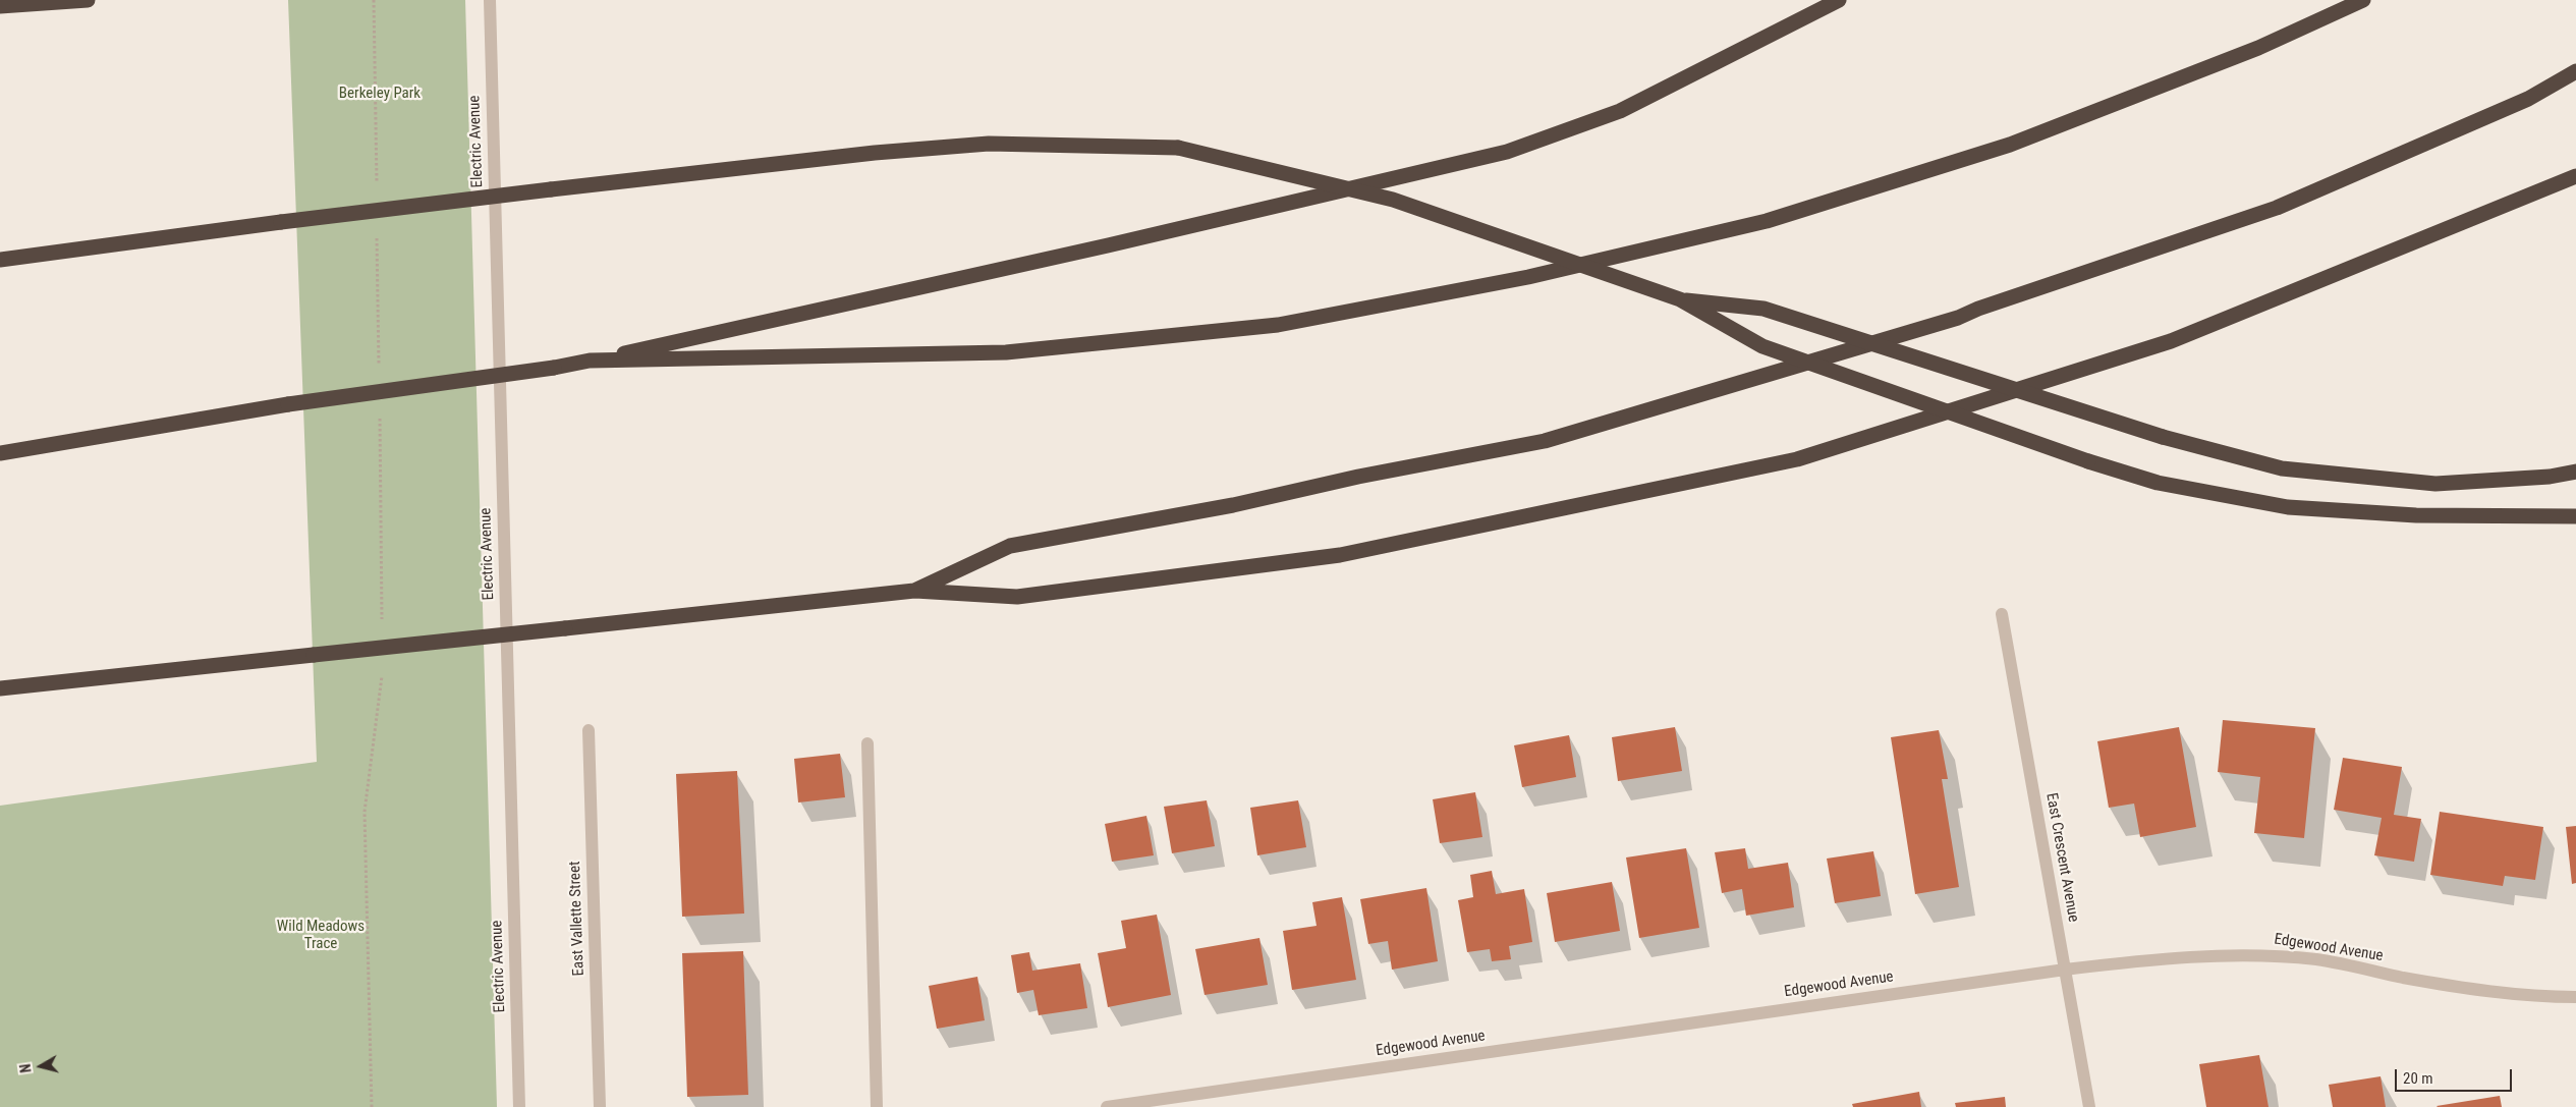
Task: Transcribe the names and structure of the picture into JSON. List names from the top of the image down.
{
  "streets": {
    "street": [
      "Electric Avenue",
      "East Crescent Avenue",
      "East Vallette Street",
      "Edgewood Avenue"
    ]
  },
  "crossings": [
    ["East Crescent Avenue", "Edgewood Avenue"]
  ],
  "parks": ["Berkeley Park", "Wild Meadows Trace"],
  "scale_bar": "20 m",
  "north": "left"
}
